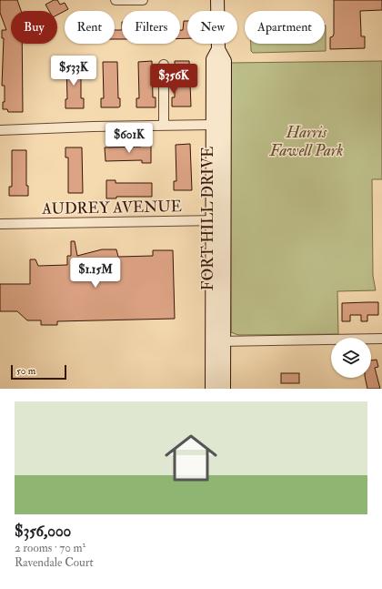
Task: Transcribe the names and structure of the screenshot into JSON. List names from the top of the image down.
{
  "streets": {
    "street": ["AUDREY AVENUE", "FORT HILL DRIVE"]
  },
  "crossings": [
    ["AUDREY AVENUE", "FORT HILL DRIVE"]
  ],
  "parks": ["Harris Fawell Park"],
  "scale_bar": "50 m",
  "page": {
    "chip": [
      "Buy",
      "Rent",
      "Filters",
      "New",
      "Apartment"
    ],
    "price": [
      "$533K",
      "$356K",
      "$601K",
      "$1.15M"
    ],
    "scale": "50 m",
    "list": [
      {
        "name": "$356,000",
        "note": "2 rooms · 70 m² · Ravendale Court"
      }
    ]
  }
}
